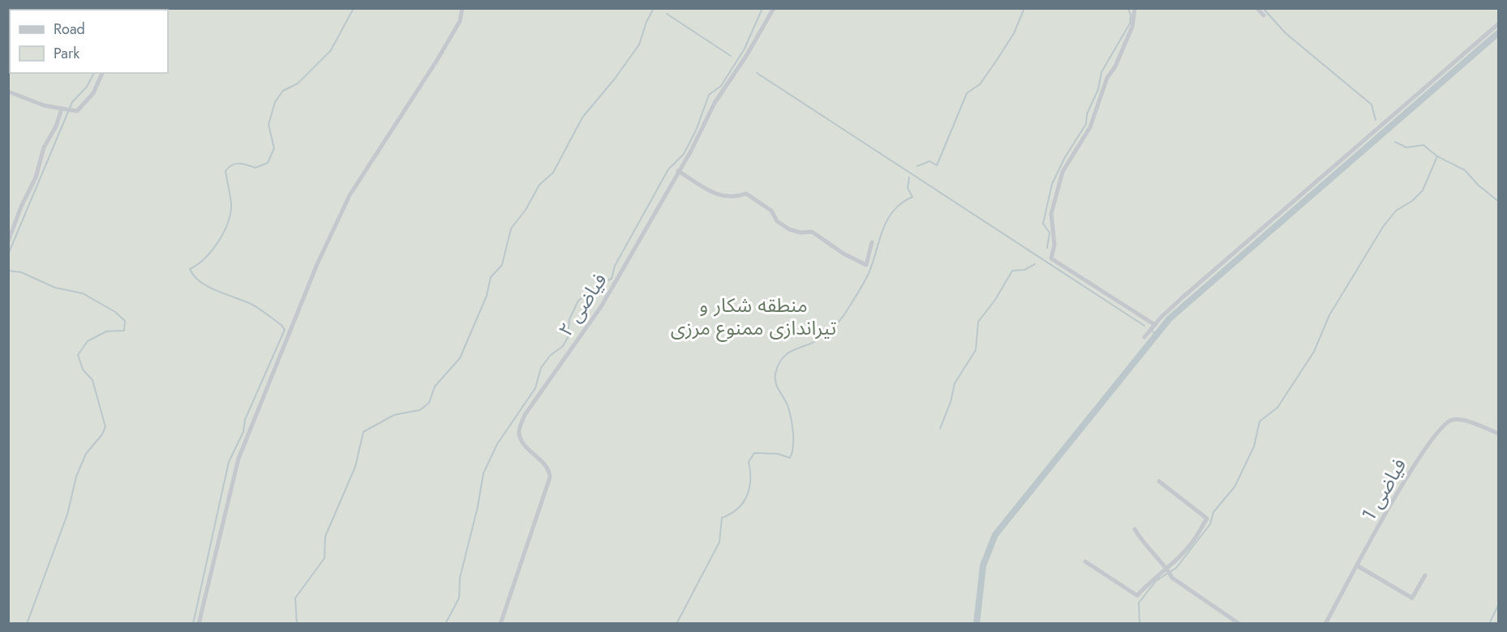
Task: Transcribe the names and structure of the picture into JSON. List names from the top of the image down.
{
  "streets": {
    "street": ["فیاضی ۲", "فیاضی 1"]
  },
  "parks": ["منطقه شکار و تیراندازی ممنوع مرزی"],
  "legend": ["Road", "Park"]
}
